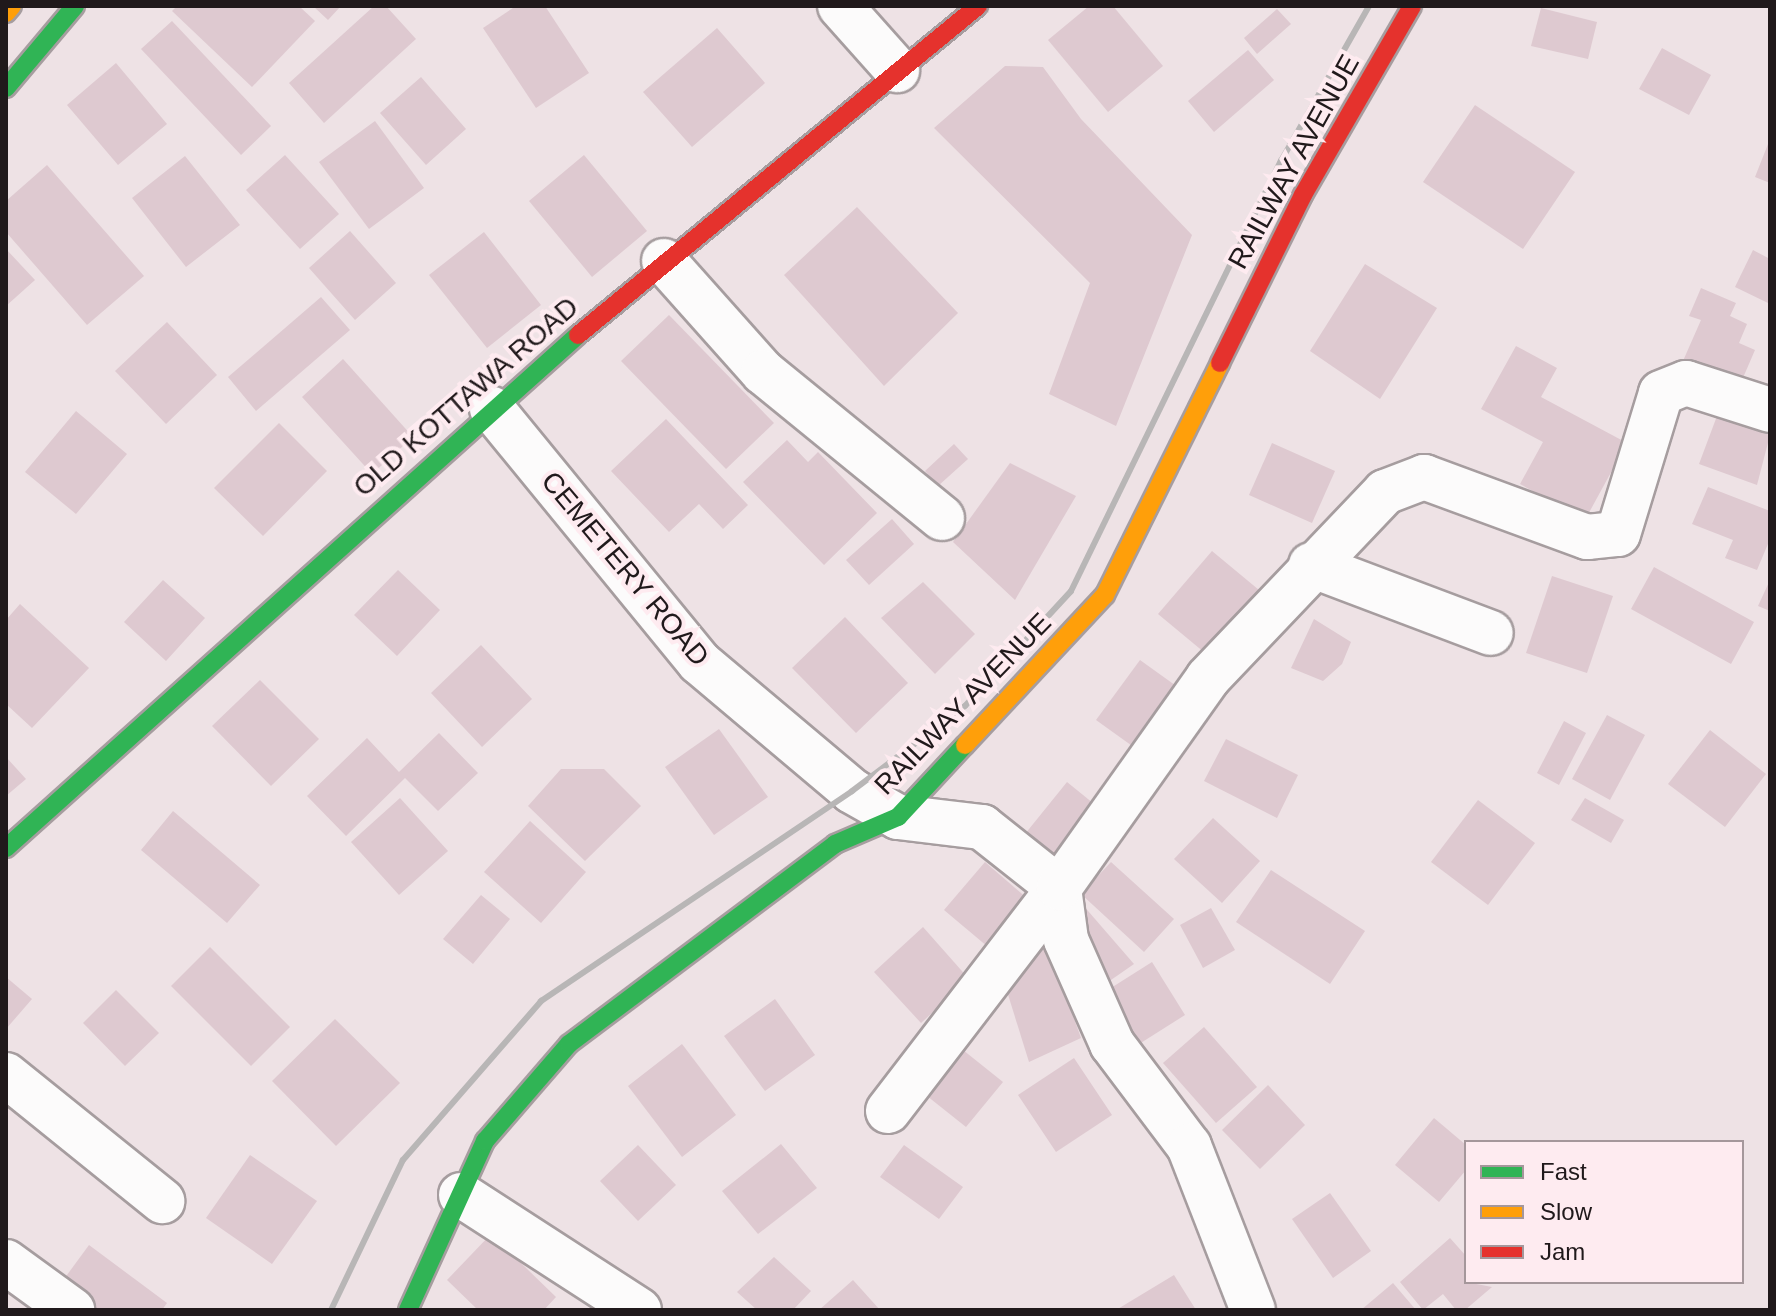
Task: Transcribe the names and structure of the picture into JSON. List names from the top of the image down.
{
  "streets": {
    "main road": ["RAILWAY AVENUE", "OLD KOTTAWA ROAD"],
    "street": ["CEMETERY ROAD"]
  },
  "crossings": [
    ["RAILWAY AVENUE", "CEMETERY ROAD"],
    ["OLD KOTTAWA ROAD", "CEMETERY ROAD"]
  ],
  "legend": ["Fast", "Slow", "Jam"]
}
